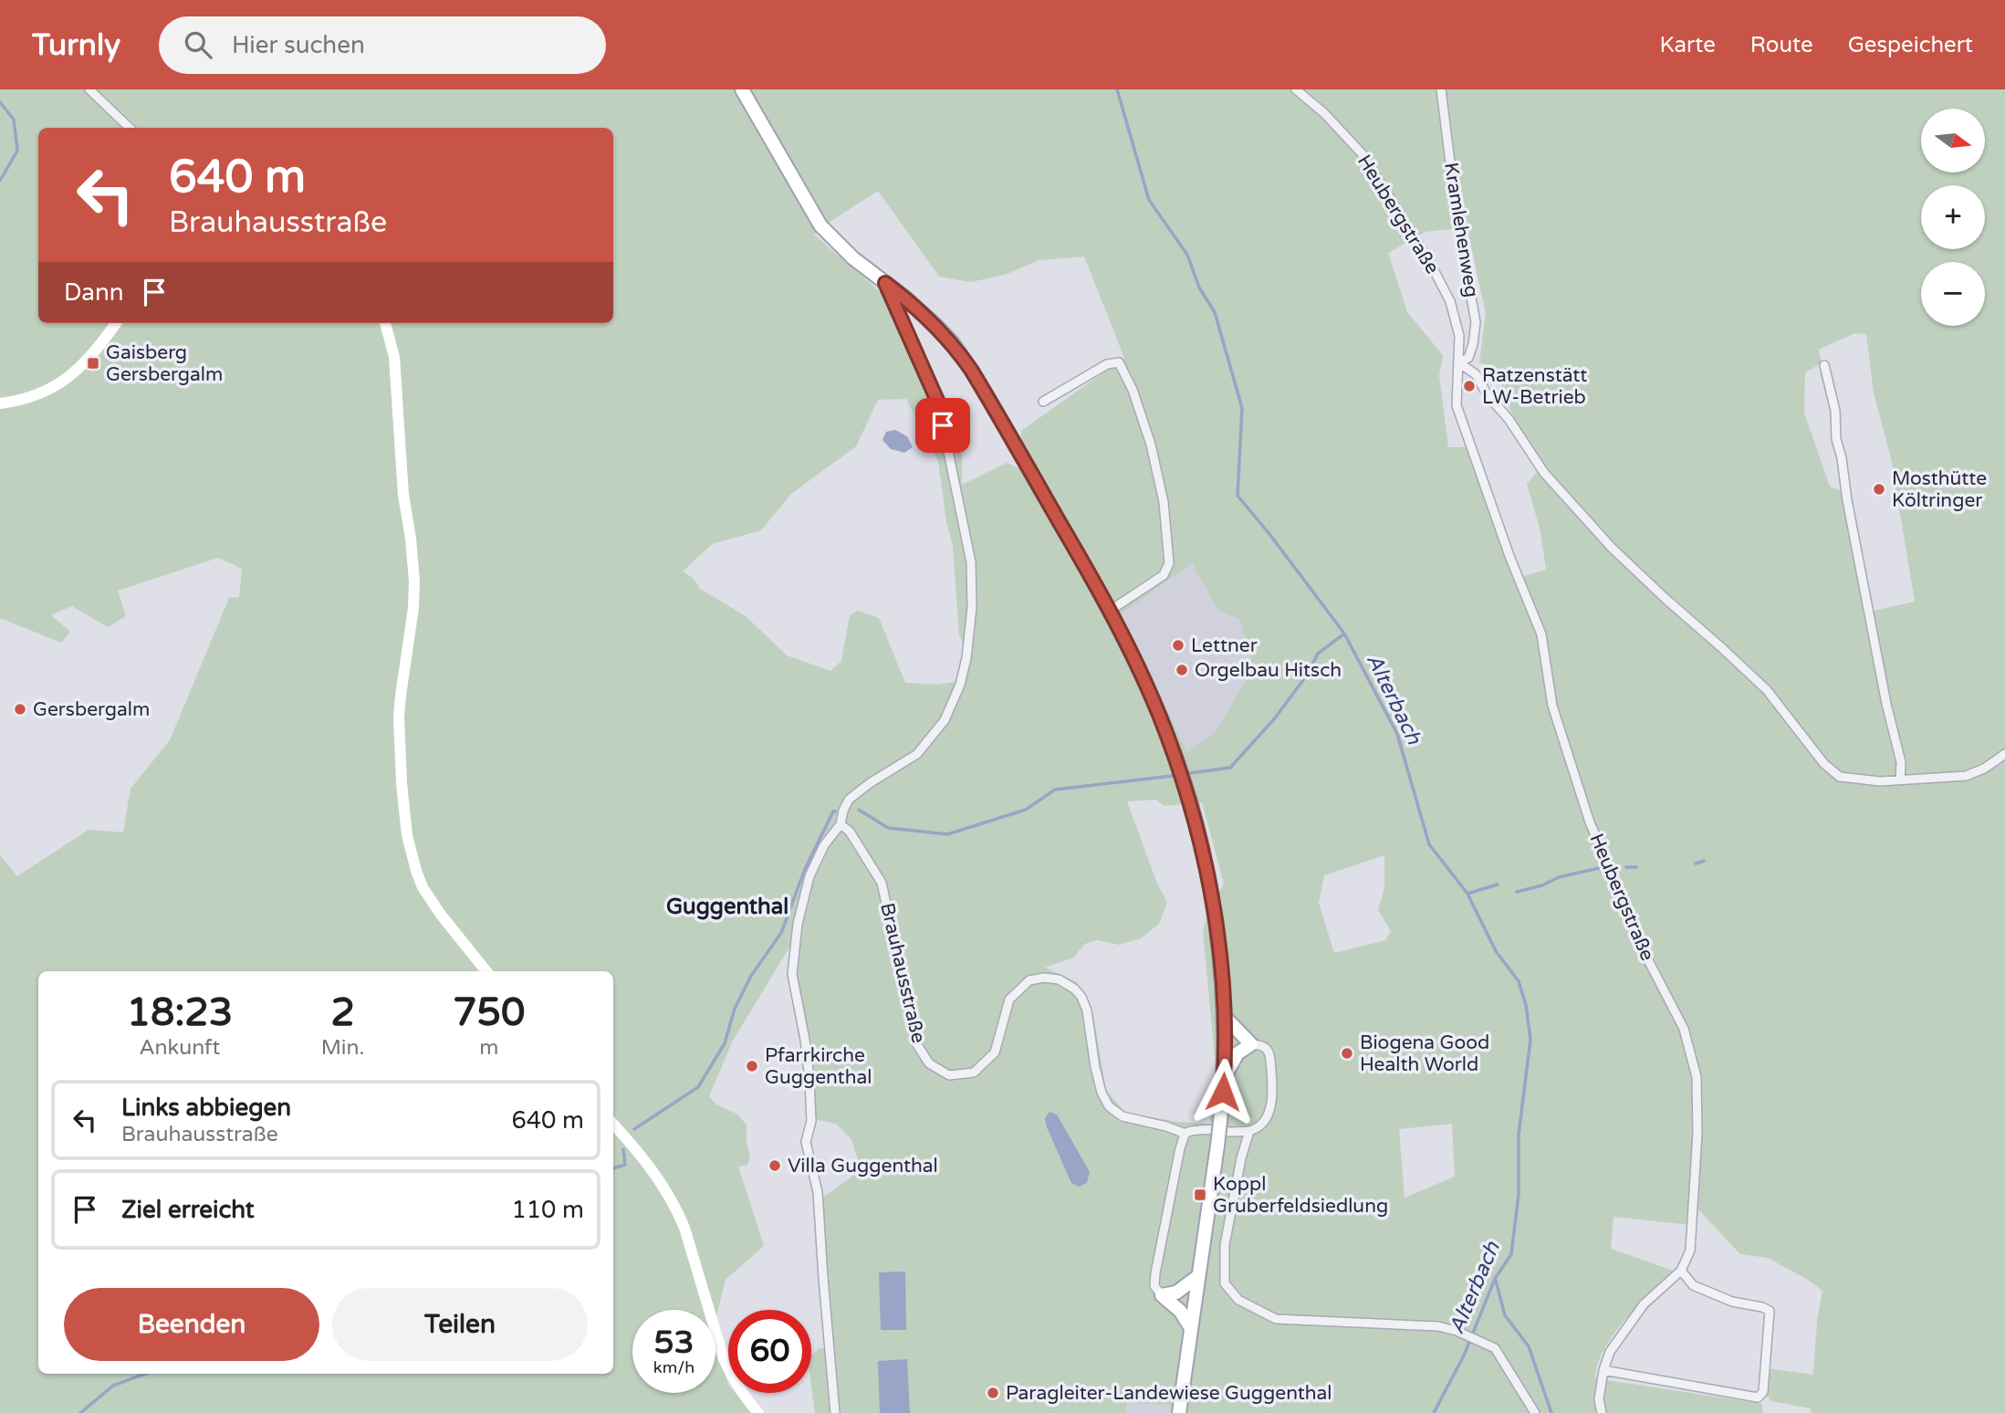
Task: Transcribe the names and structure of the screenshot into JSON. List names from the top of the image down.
{
  "streets": {
    "street": ["Heubergstraße", "Kramlehenweg", "Brauhausstraße"]
  },
  "crossings": [
    ["Heubergstraße", "Kramlehenweg"]
  ],
  "districts": ["Guggenthal"],
  "water": ["Alterbach"],
  "places": {
    "transit": ["Gaisberg Gersbergalm", "Koppl Gruberfeldsiedlung"],
    "other": [
      "Ratzenstätt LW-Betrieb",
      "Mosthütte Költringer",
      "Lettner",
      "Orgelbau Hitsch",
      "Gersbergalm",
      "Biogena Good Health World",
      "Pfarrkirche Guggenthal",
      "Villa Guggenthal",
      "Paragleiter-Landewiese Guggenthal"
    ]
  },
  "north": "right",
  "page": {
    "header": "Turnly",
    "search": "Hier suchen",
    "nav": ["Karte", "Route", "Gespeichert"],
    "map_buttons": ["+", "−"],
    "turn": ["640 m", "Brauhausstraße"],
    "then": "Dann",
    "eta": [
      "18:23",
      "Ankunft",
      "2",
      "Min.",
      "750",
      "m"
    ],
    "list": [
      {
        "name": "Links abbiegen",
        "note": "Brauhausstraße",
        "value": "640 m"
      },
      {
        "name": "Ziel erreicht",
        "value": "110 m"
      }
    ],
    "buttons": ["Beenden", "Teilen"],
    "speed": "53 km/h",
    "limit": "60"
  }
}
